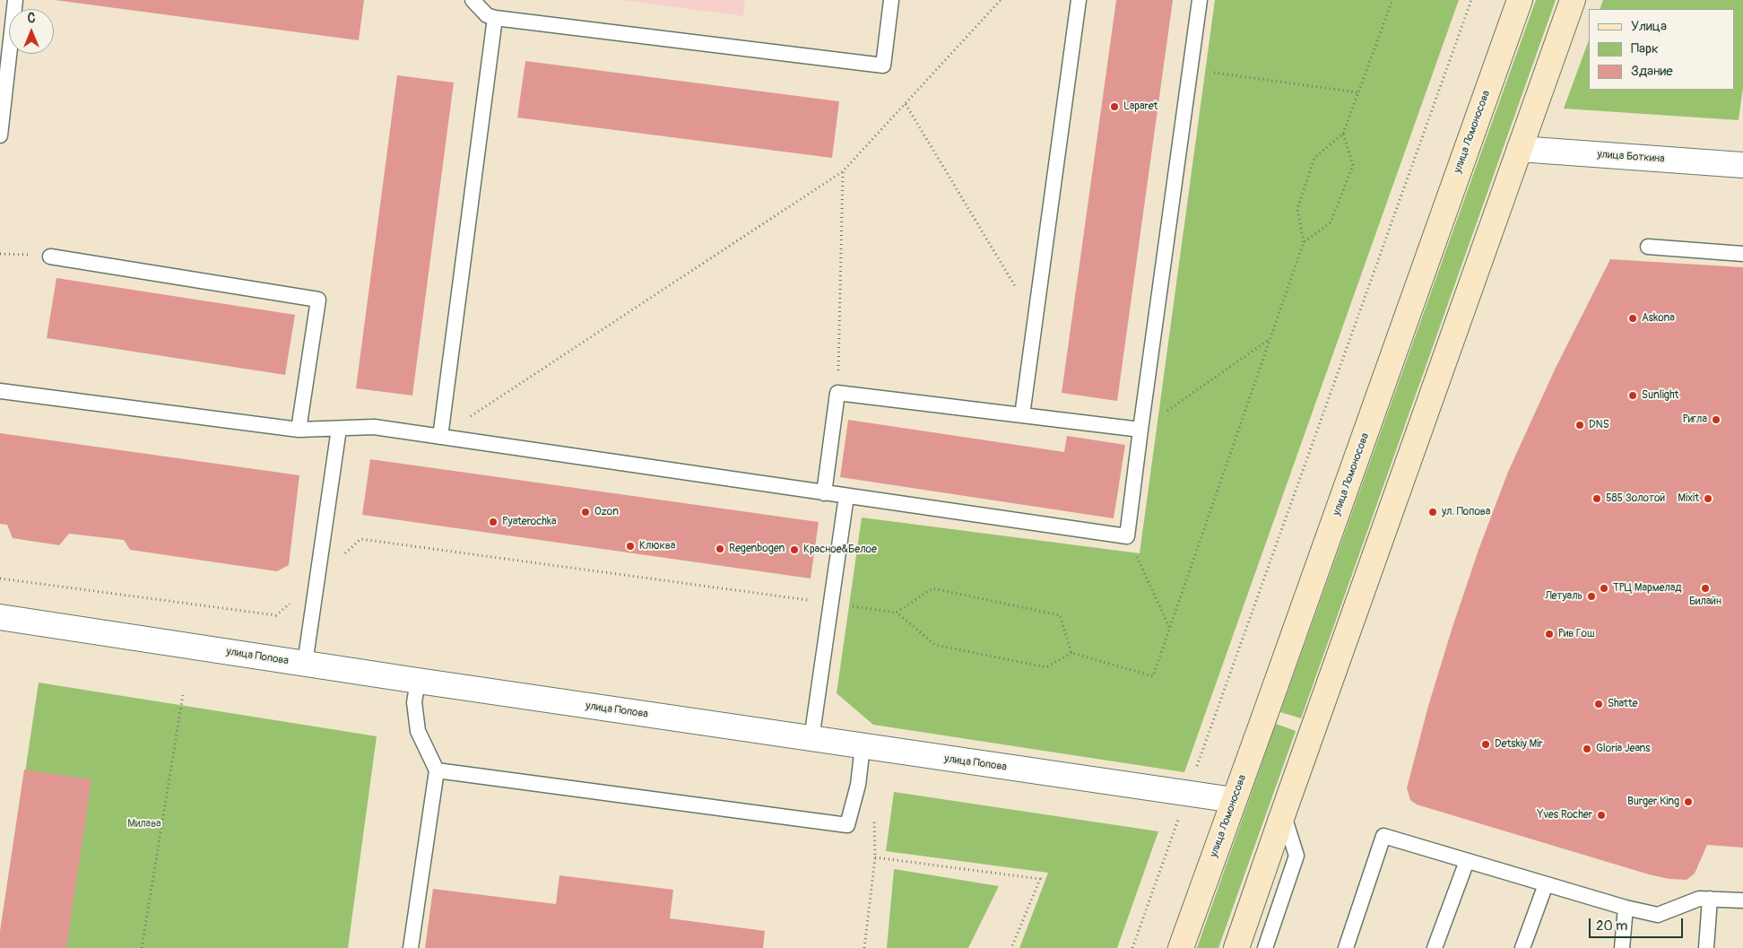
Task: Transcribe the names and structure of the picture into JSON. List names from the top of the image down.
{
  "streets": {
    "main road": ["улица Ломоносова"],
    "street": ["улица Боткина", "улица Попова"]
  },
  "crossings": [
    ["улица Ломоносова", "улица Попова"]
  ],
  "parks": ["Милава"],
  "places": [
    "Laparet",
    "Askona",
    "Sunlight",
    "Ригла",
    "DNS",
    "585 Золотой",
    "Mixit",
    "Ozon",
    "ул. Попова",
    "Pyaterochka",
    "Клюква",
    "Regenbogen",
    "Красное&Белое",
    "ТРЦ Мармелад",
    "Билайн",
    "Летуаль",
    "Рив Гош",
    "Shatte",
    "Detskiy Mir",
    "Gloria Jeans",
    "Burger King",
    "Yves Rocher"
  ],
  "legend": ["Улица", "Парк", "Здание"],
  "scale_bar": "20 m",
  "north": "top"
}
